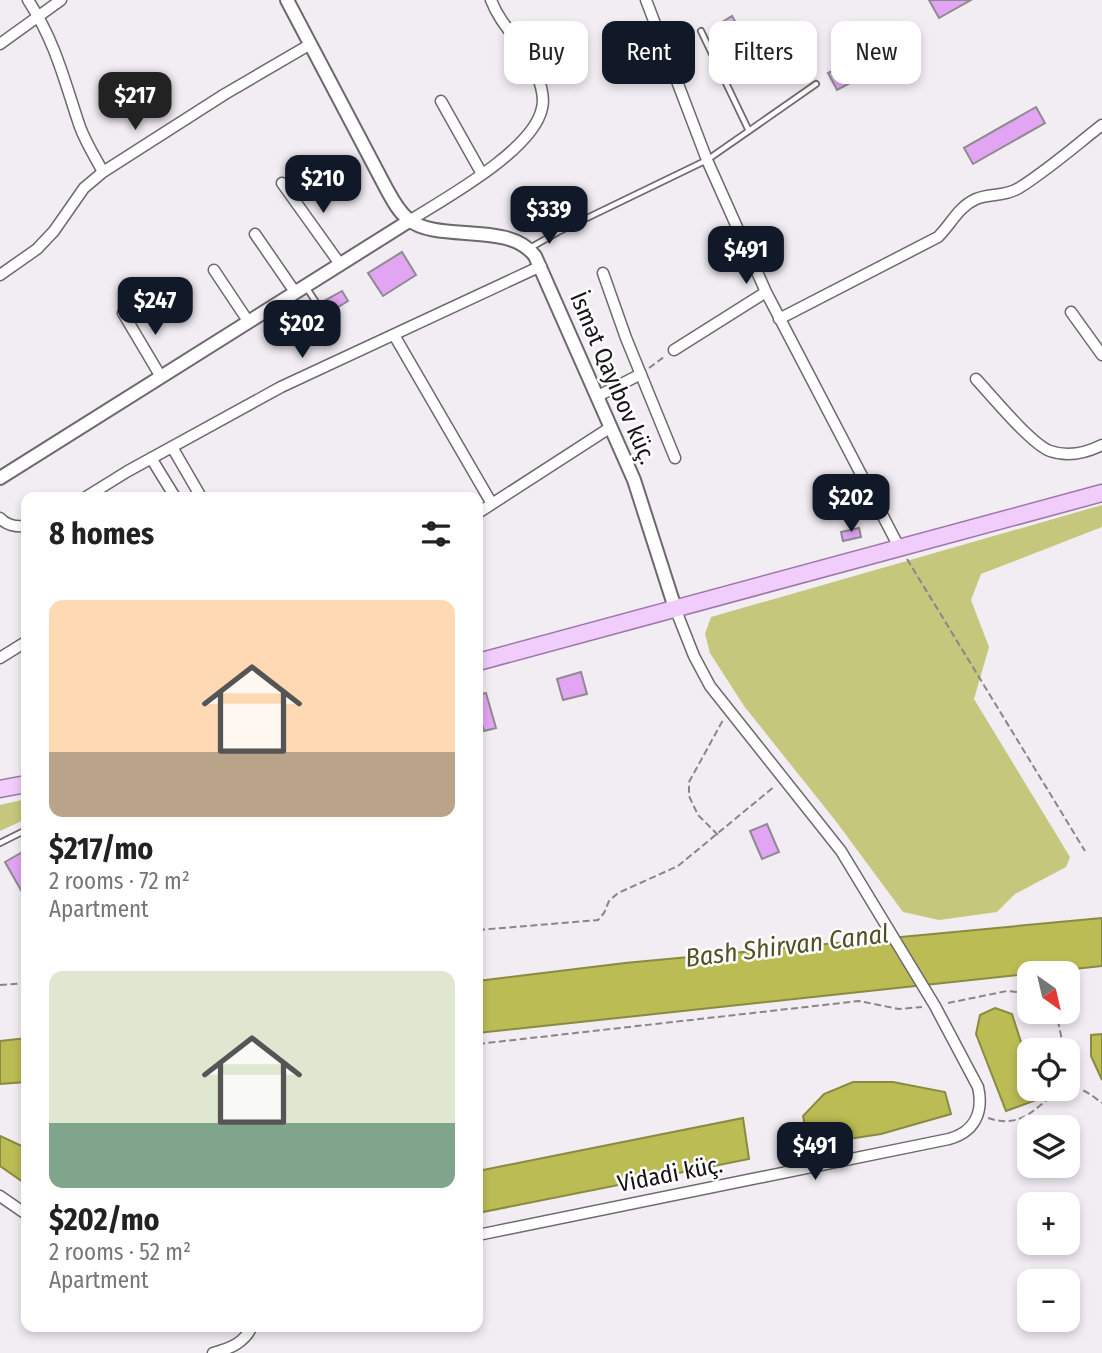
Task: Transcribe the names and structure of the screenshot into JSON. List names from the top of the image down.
{
  "streets": {
    "street": ["İsmət Qayıbov küç.", "Vidadi küç."]
  },
  "water": ["Bash Shirvan Canal"],
  "north": "bottom right",
  "page": {
    "chip": [
      "Buy",
      "Rent",
      "Filters",
      "New"
    ],
    "price": [
      "$217",
      "$210",
      "$339",
      "$491",
      "$247",
      "$202",
      "$202",
      "$491"
    ],
    "heading": "8 homes",
    "list": [
      {
        "name": "$217/mo",
        "note": "2 rooms · 72 m² · Apartment"
      },
      {
        "name": "$202/mo",
        "note": "2 rooms · 52 m² · Apartment"
      }
    ],
    "map_buttons": ["+", "−"]
  }
}
